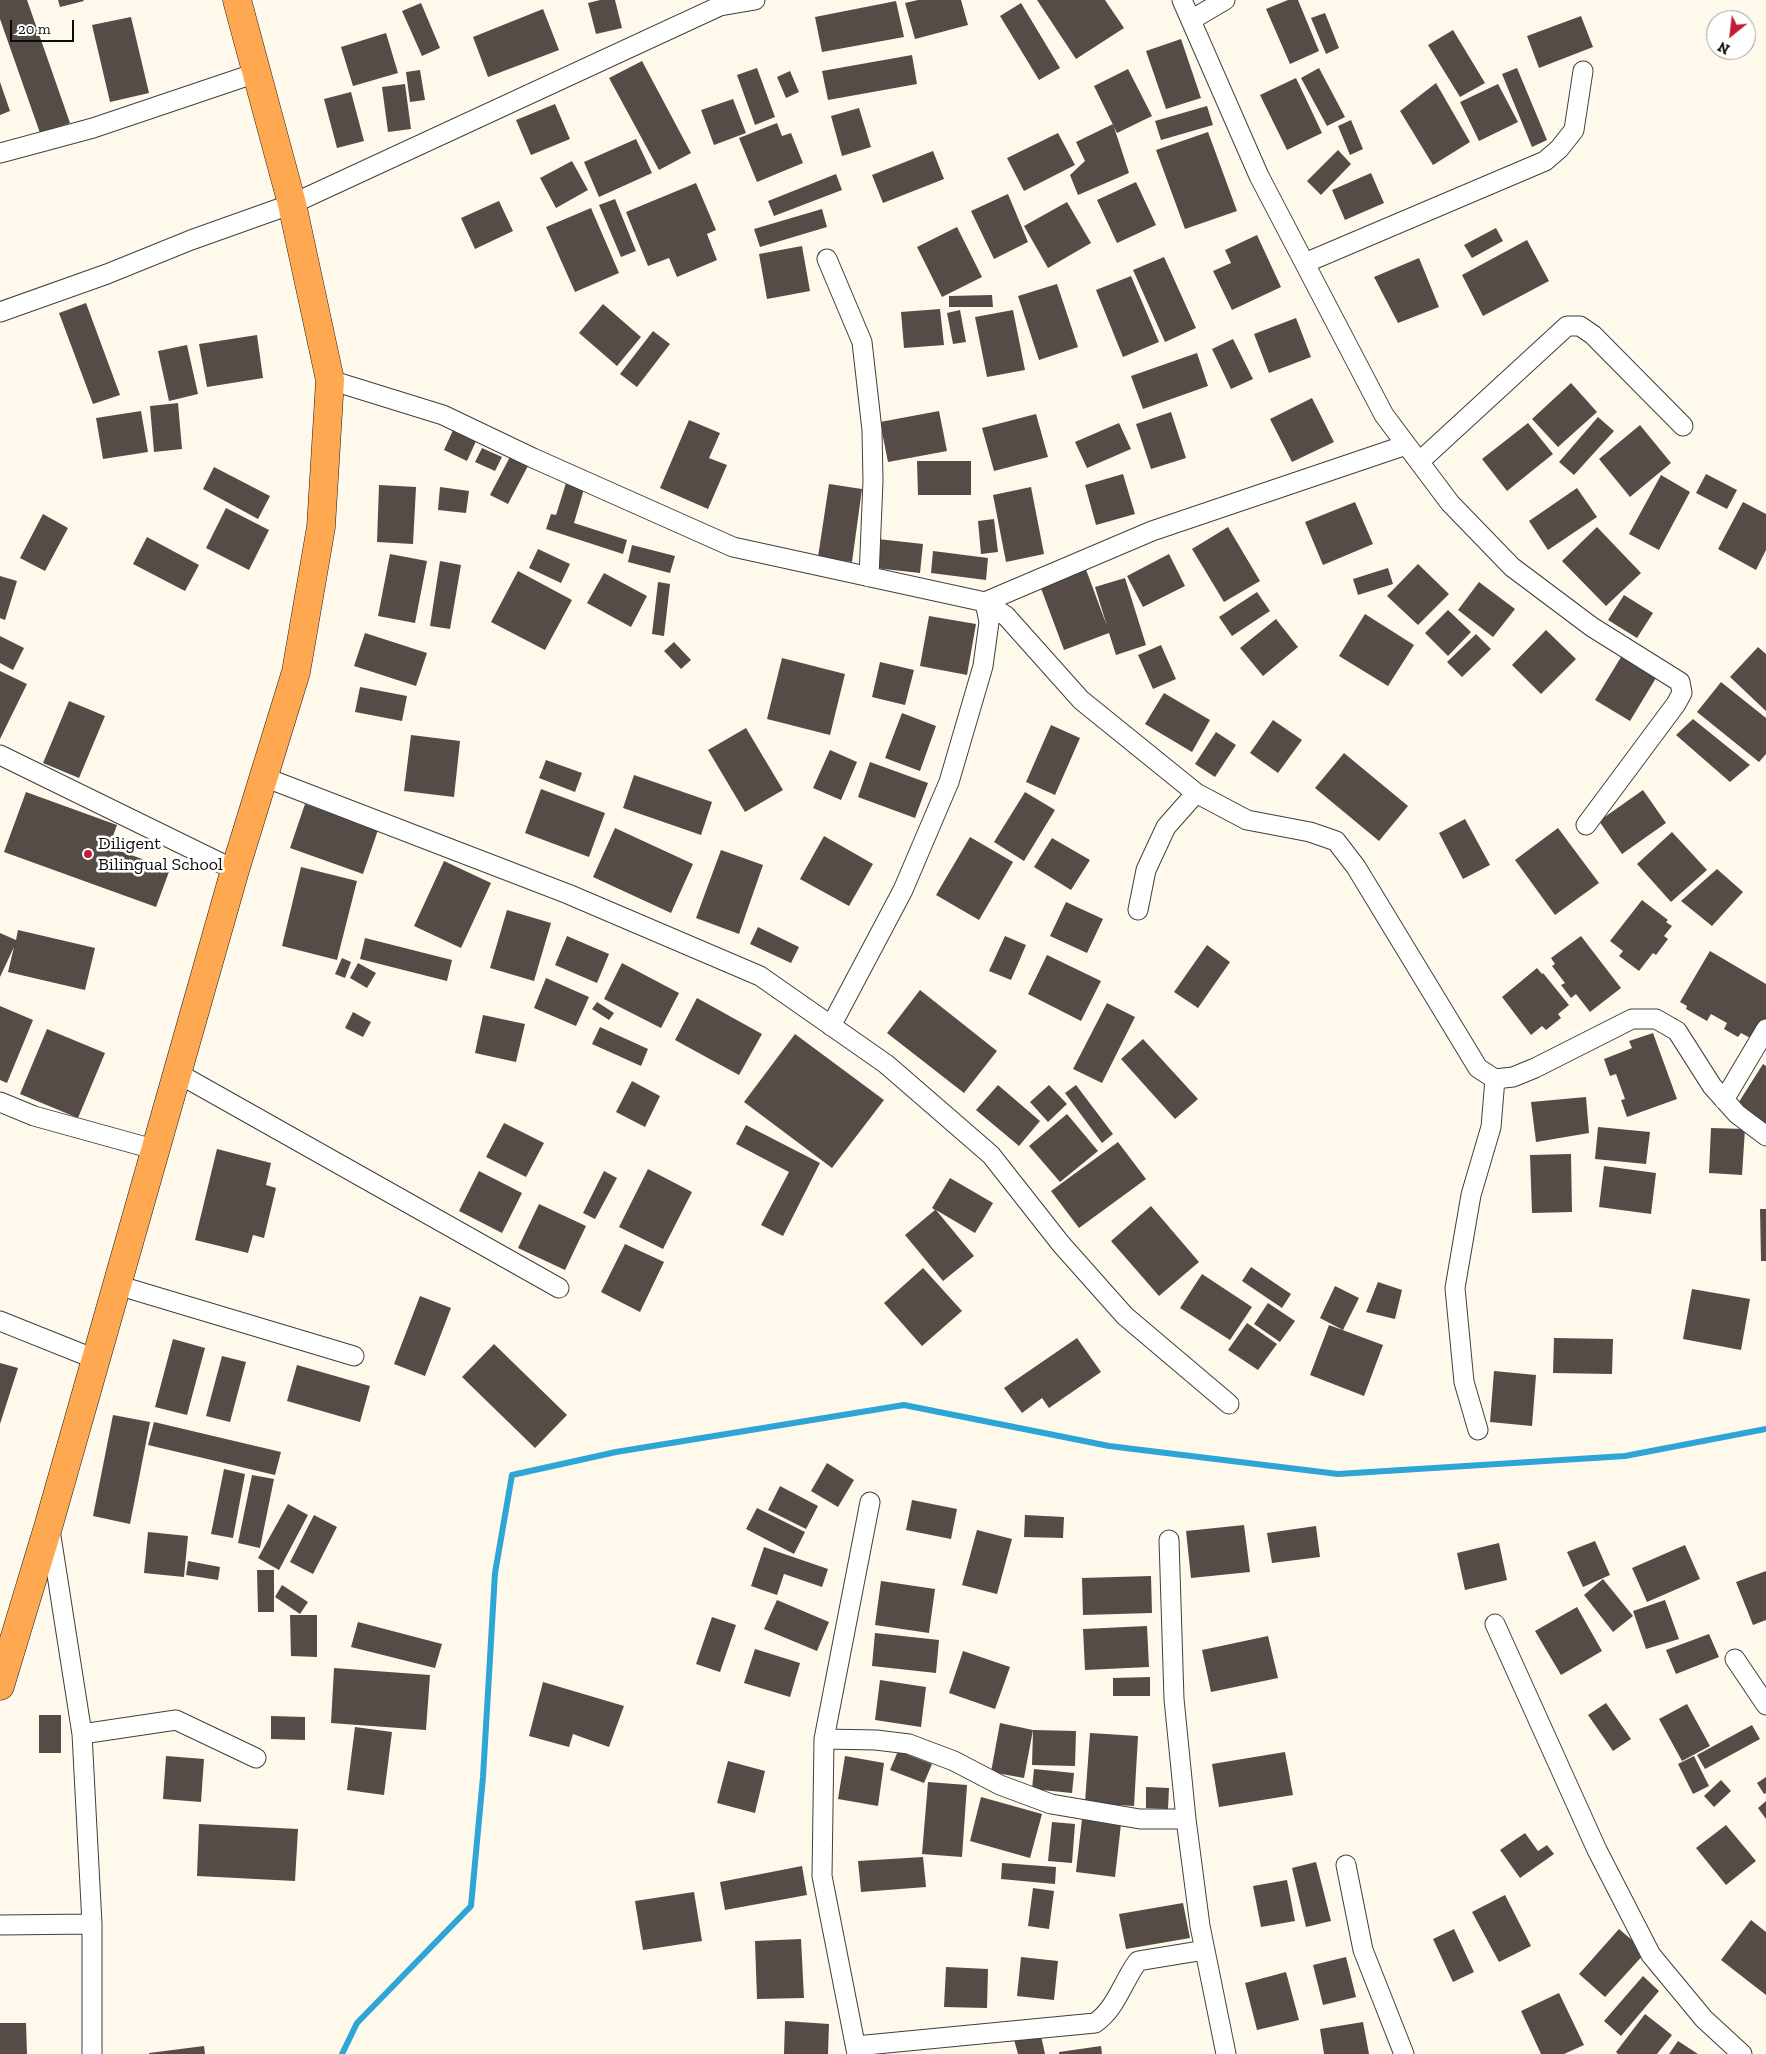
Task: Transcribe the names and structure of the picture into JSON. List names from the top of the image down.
{
  "places": ["Diligent Bilingual School"],
  "scale_bar": "20 m",
  "north": "bottom left"
}
